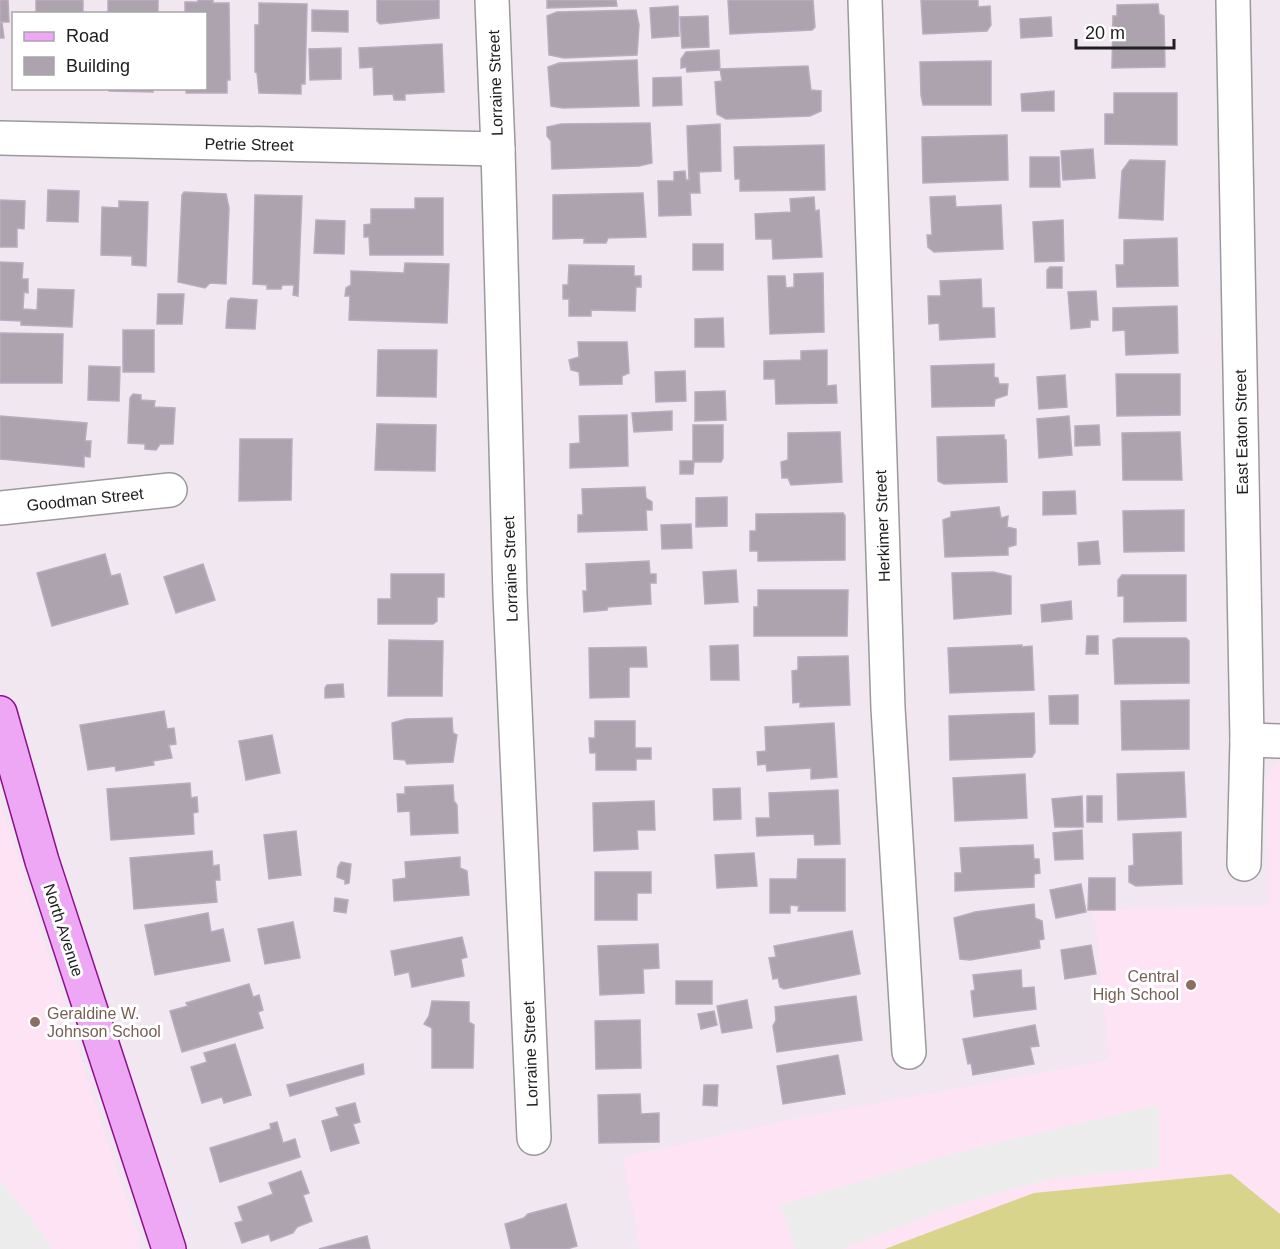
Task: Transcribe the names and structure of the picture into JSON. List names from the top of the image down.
{
  "streets": {
    "main road": ["North Avenue"],
    "street": [
      "Lorraine Street",
      "Petrie Street",
      "East Eaton Street",
      "Goodman Street",
      "Herkimer Street"
    ]
  },
  "crossings": [
    ["Lorraine Street", "Petrie Street"]
  ],
  "places": ["Central High School", "Geraldine W. Johnson School"],
  "legend": ["Road", "Building"],
  "scale_bar": "20 m"
}
